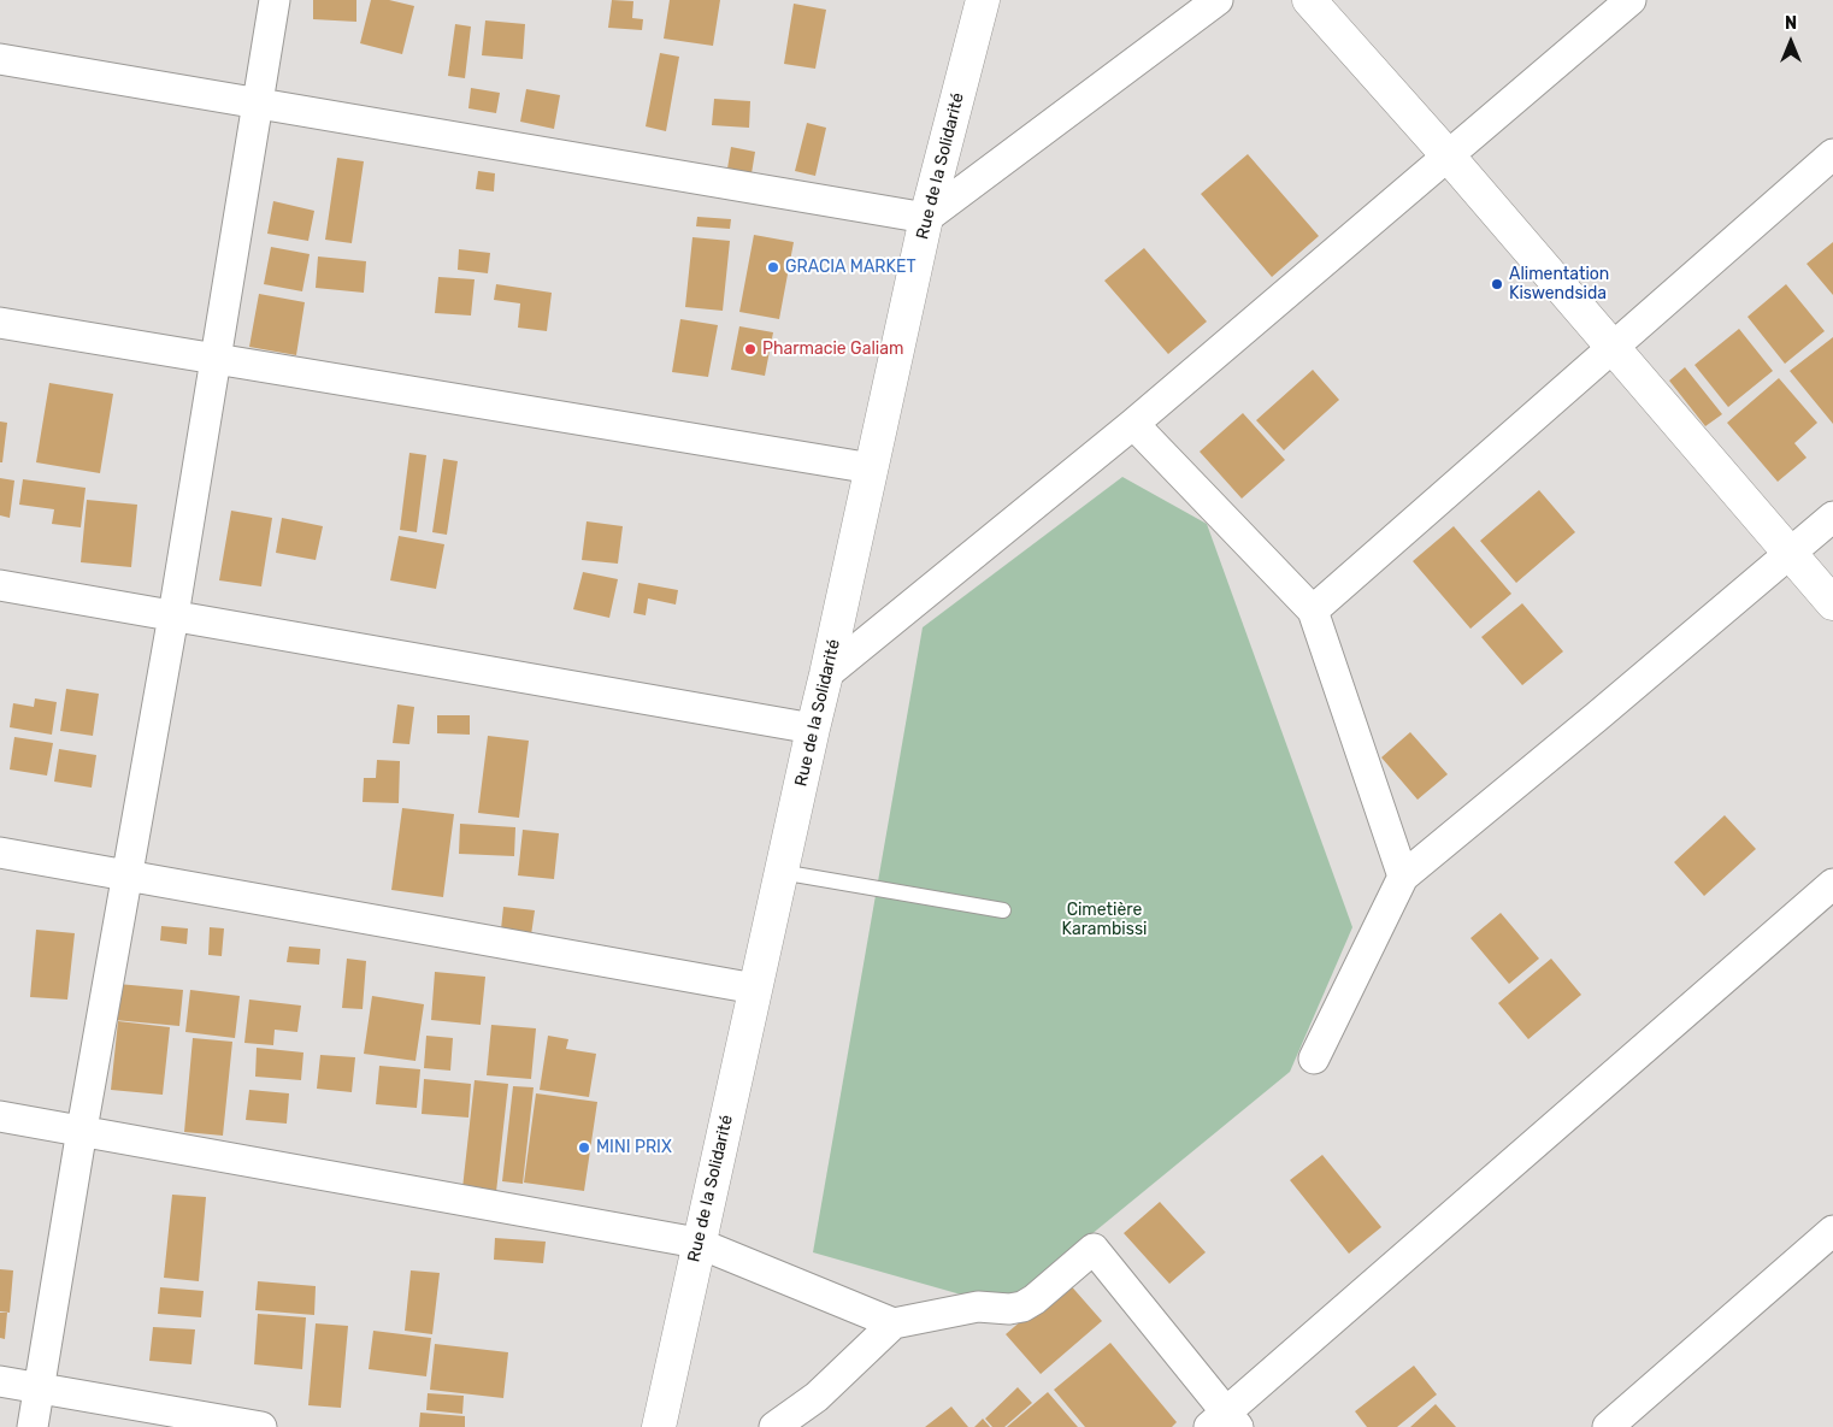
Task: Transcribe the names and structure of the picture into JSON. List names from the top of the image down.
{
  "streets": {
    "street": ["Rue de la Solidarité"]
  },
  "parks": ["Cimetière Karambissi"],
  "places": [
    "GRACIA MARKET",
    "Alimentation Kiswendsida",
    "Pharmacie Galiam",
    "MINI PRIX"
  ],
  "north": "top"
}
